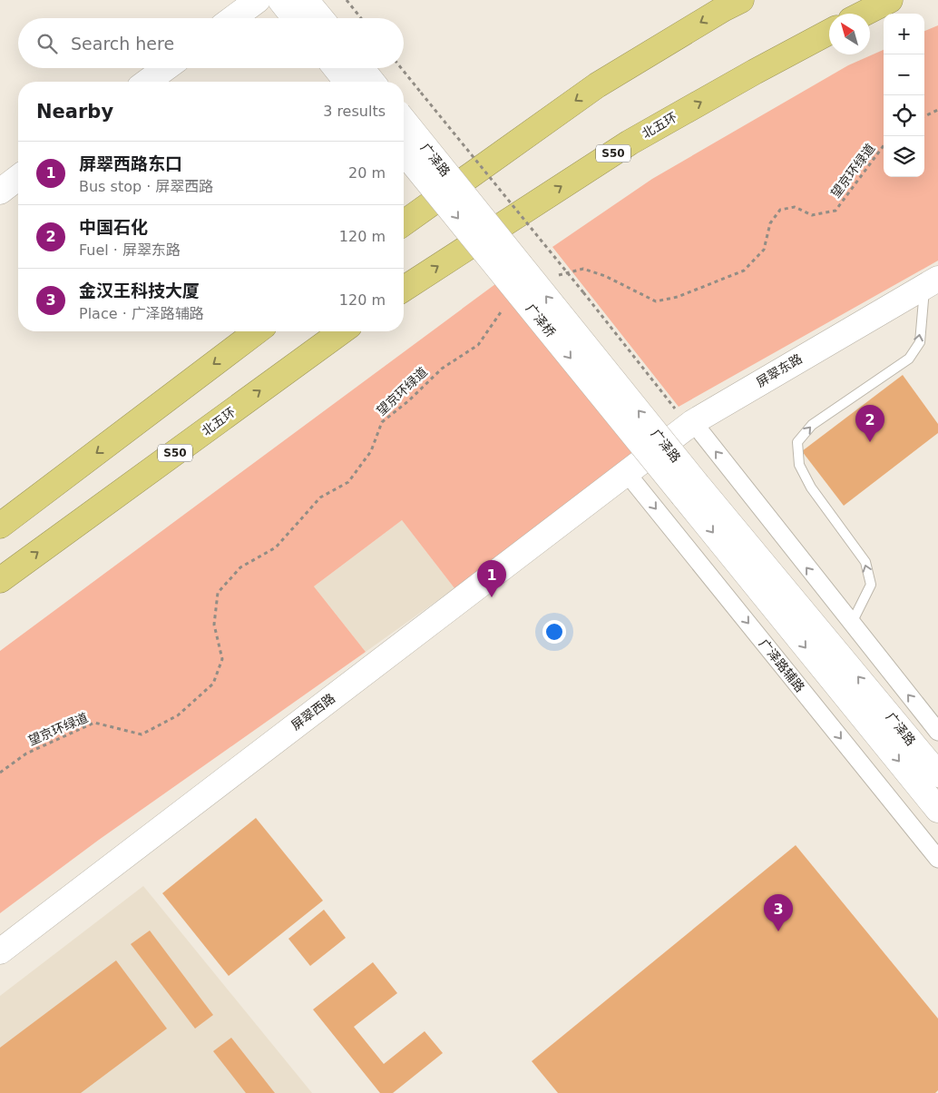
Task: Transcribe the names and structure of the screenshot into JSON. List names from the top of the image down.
{
  "streets": {
    "highway": ["北五环", "S50"],
    "main road": [
      "广泽路",
      "广泽桥",
      "屏翠东路",
      "屏翠西路"
    ],
    "street": ["广泽路辅路"],
    "path": ["望京环绿道"]
  },
  "crossings": [
    ["广泽路", "广泽桥"],
    ["屏翠东路", "广泽路辅路"],
    ["屏翠东路", "屏翠西路"],
    ["广泽路辅路", "屏翠西路"]
  ],
  "one_way": ["广泽桥"],
  "north": "top left",
  "page": {
    "map_buttons": ["+", "−"],
    "search": "Search here",
    "heading": ["Nearby", "3 results"],
    "list": [
      {
        "mark": "1",
        "name": "屏翠西路东口",
        "note": "Bus stop · 屏翠西路",
        "value": "20 m"
      },
      {
        "mark": "2",
        "name": "中国石化",
        "note": "Fuel · 屏翠东路",
        "value": "120 m"
      },
      {
        "mark": "3",
        "name": "金汉王科技大厦",
        "note": "Place · 广泽路辅路",
        "value": "120 m"
      }
    ],
    "pins": ["2", "1", "3"]
  }
}
